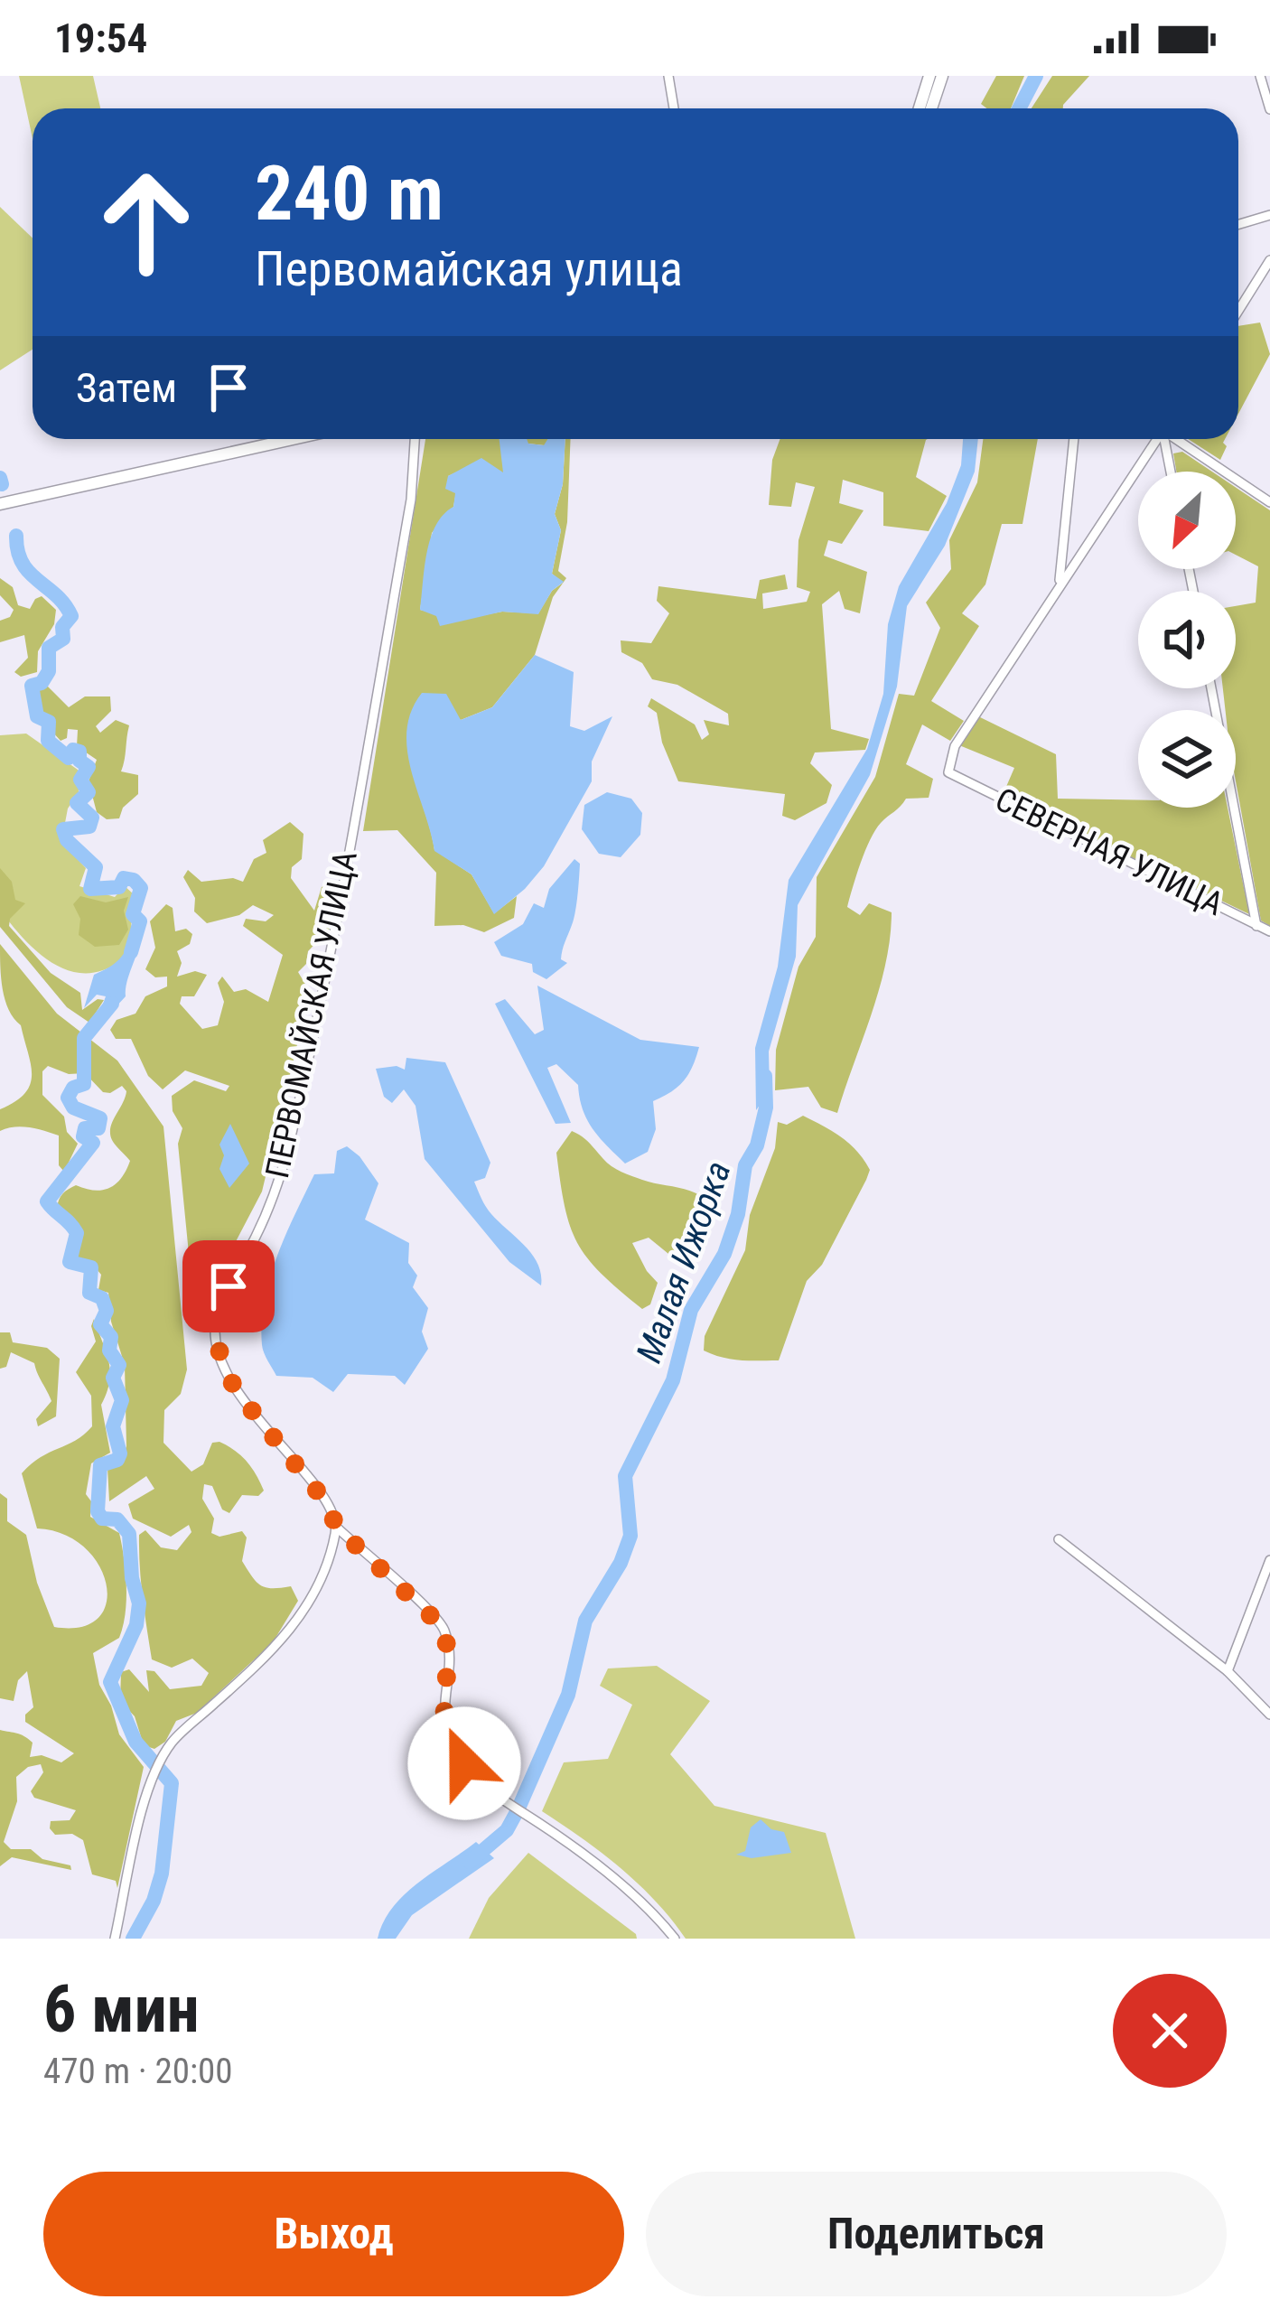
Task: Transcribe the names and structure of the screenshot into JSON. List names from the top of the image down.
{
  "streets": {
    "street": ["СЕВЕРНАЯ УЛИЦА", "ПЕРВОМАЙСКАЯ УЛИЦА"]
  },
  "water": ["Малая Ижорка"],
  "north": "bottom left",
  "page": {
    "status": "19:54",
    "turn": ["240 m", "Первомайская улица"],
    "then": "Затем",
    "heading": ["6 мин", "470 m · 20:00"],
    "buttons": ["Выход", "Поделиться"]
  }
}
